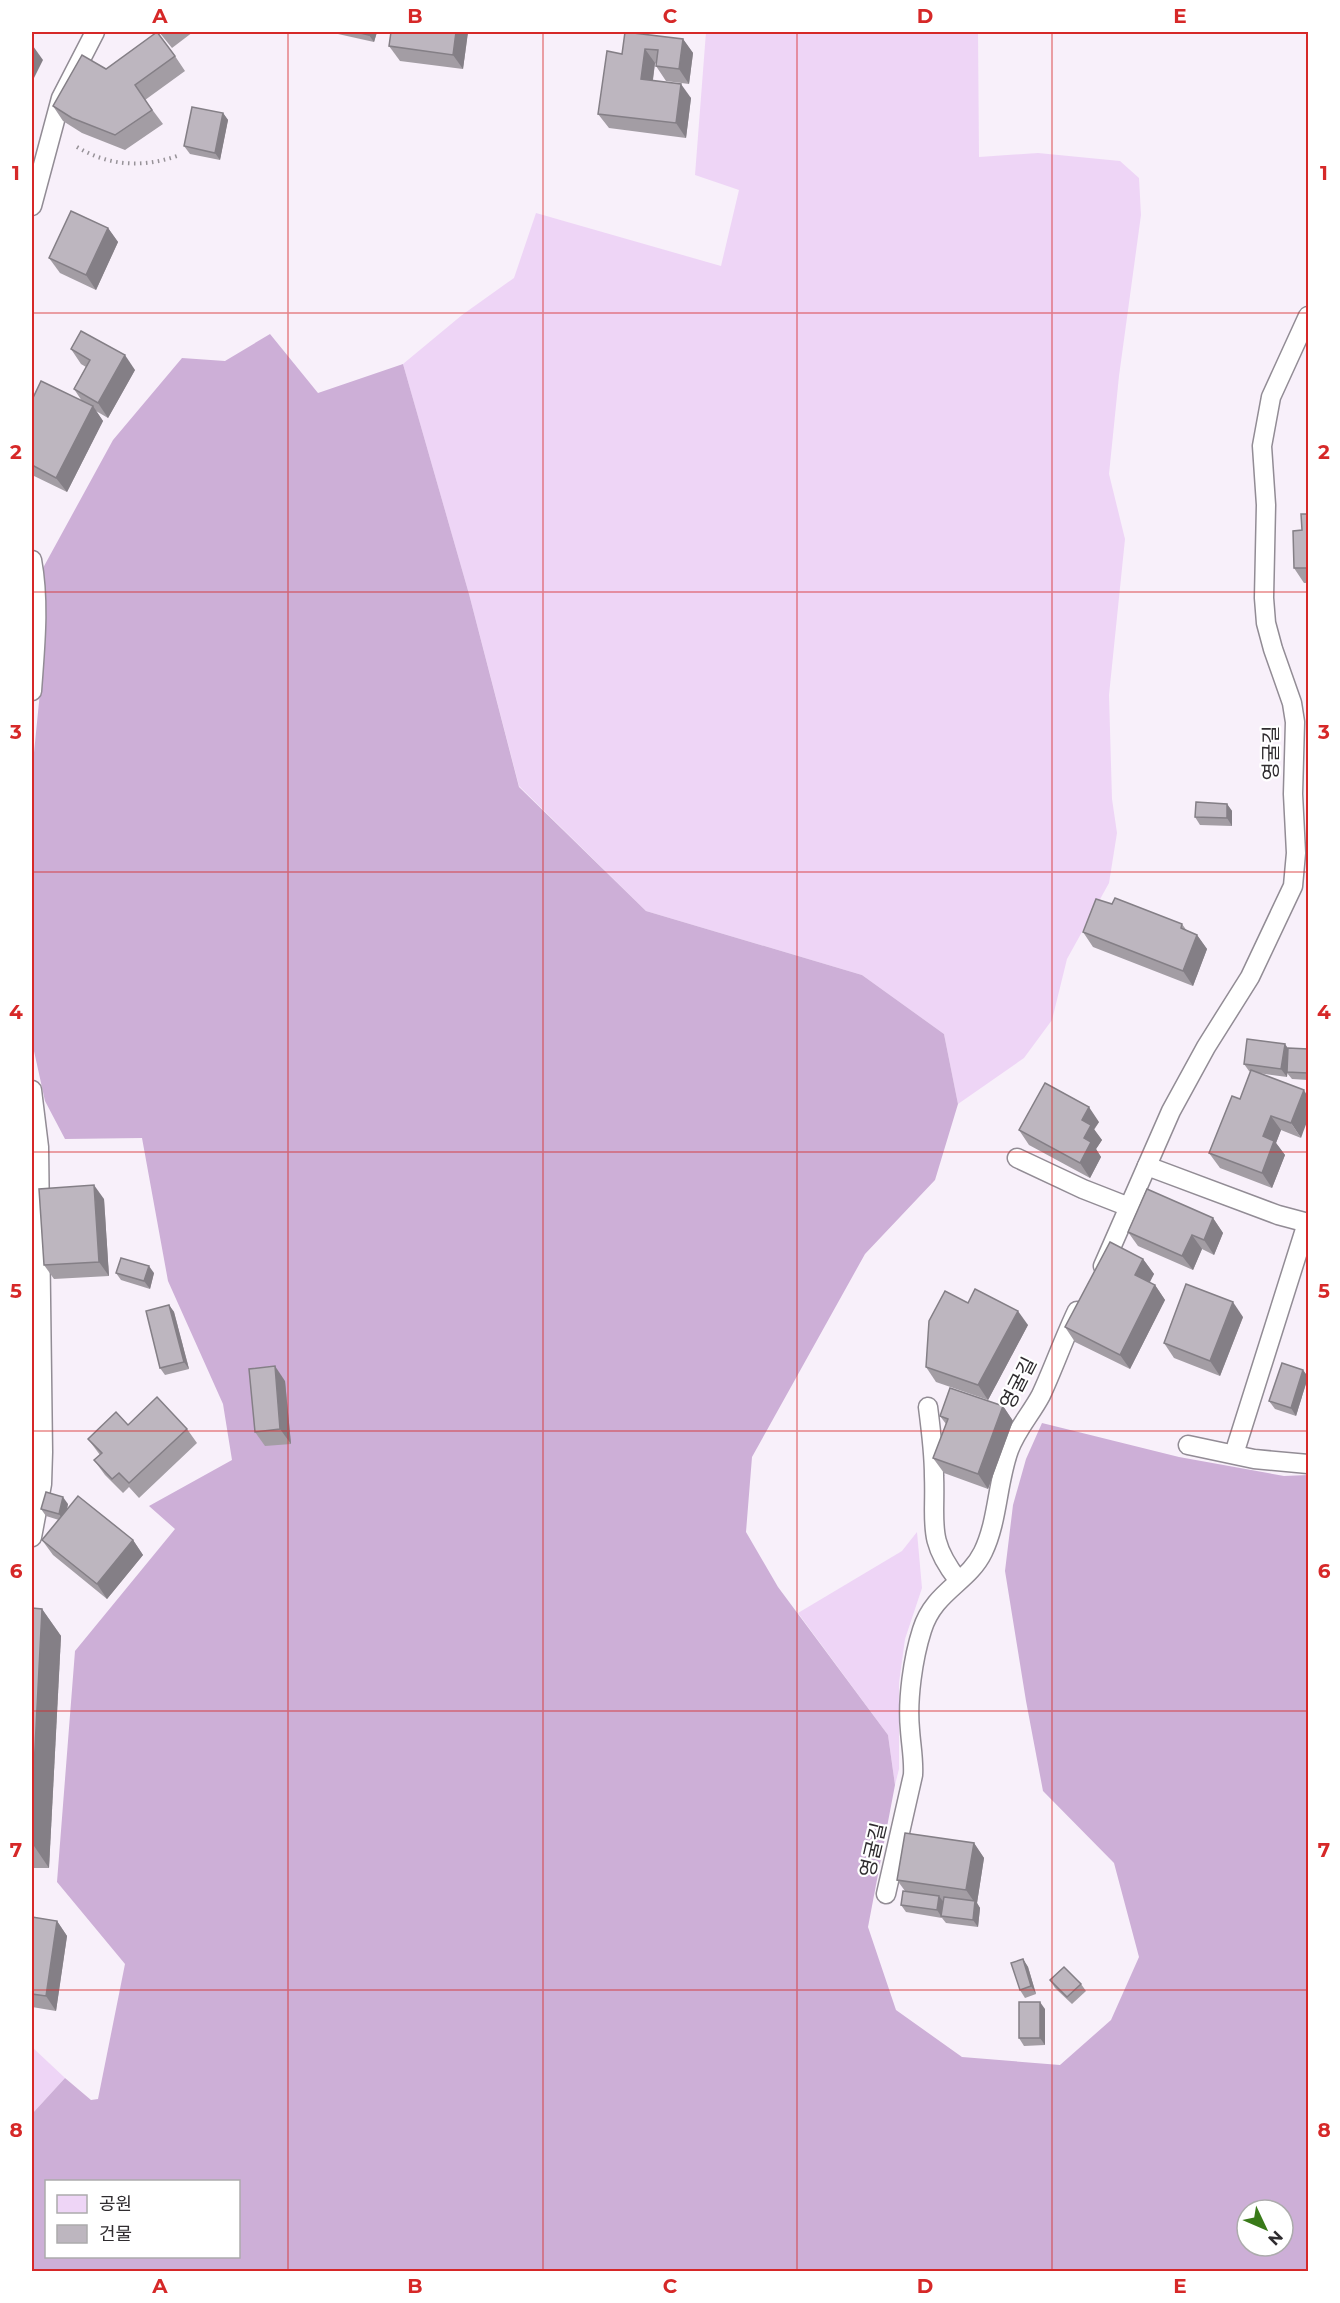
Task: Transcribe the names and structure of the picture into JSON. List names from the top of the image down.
{
  "streets": {
    "lane": ["영굴길"]
  },
  "legend": ["공원", "건물"],
  "north": "bottom right",
  "grid": {
    "columns": [
      "A",
      "B",
      "C",
      "D",
      "E"
    ],
    "rows": [
      "1",
      "2",
      "3",
      "4",
      "5",
      "6",
      "7",
      "8"
    ]
  }
}
